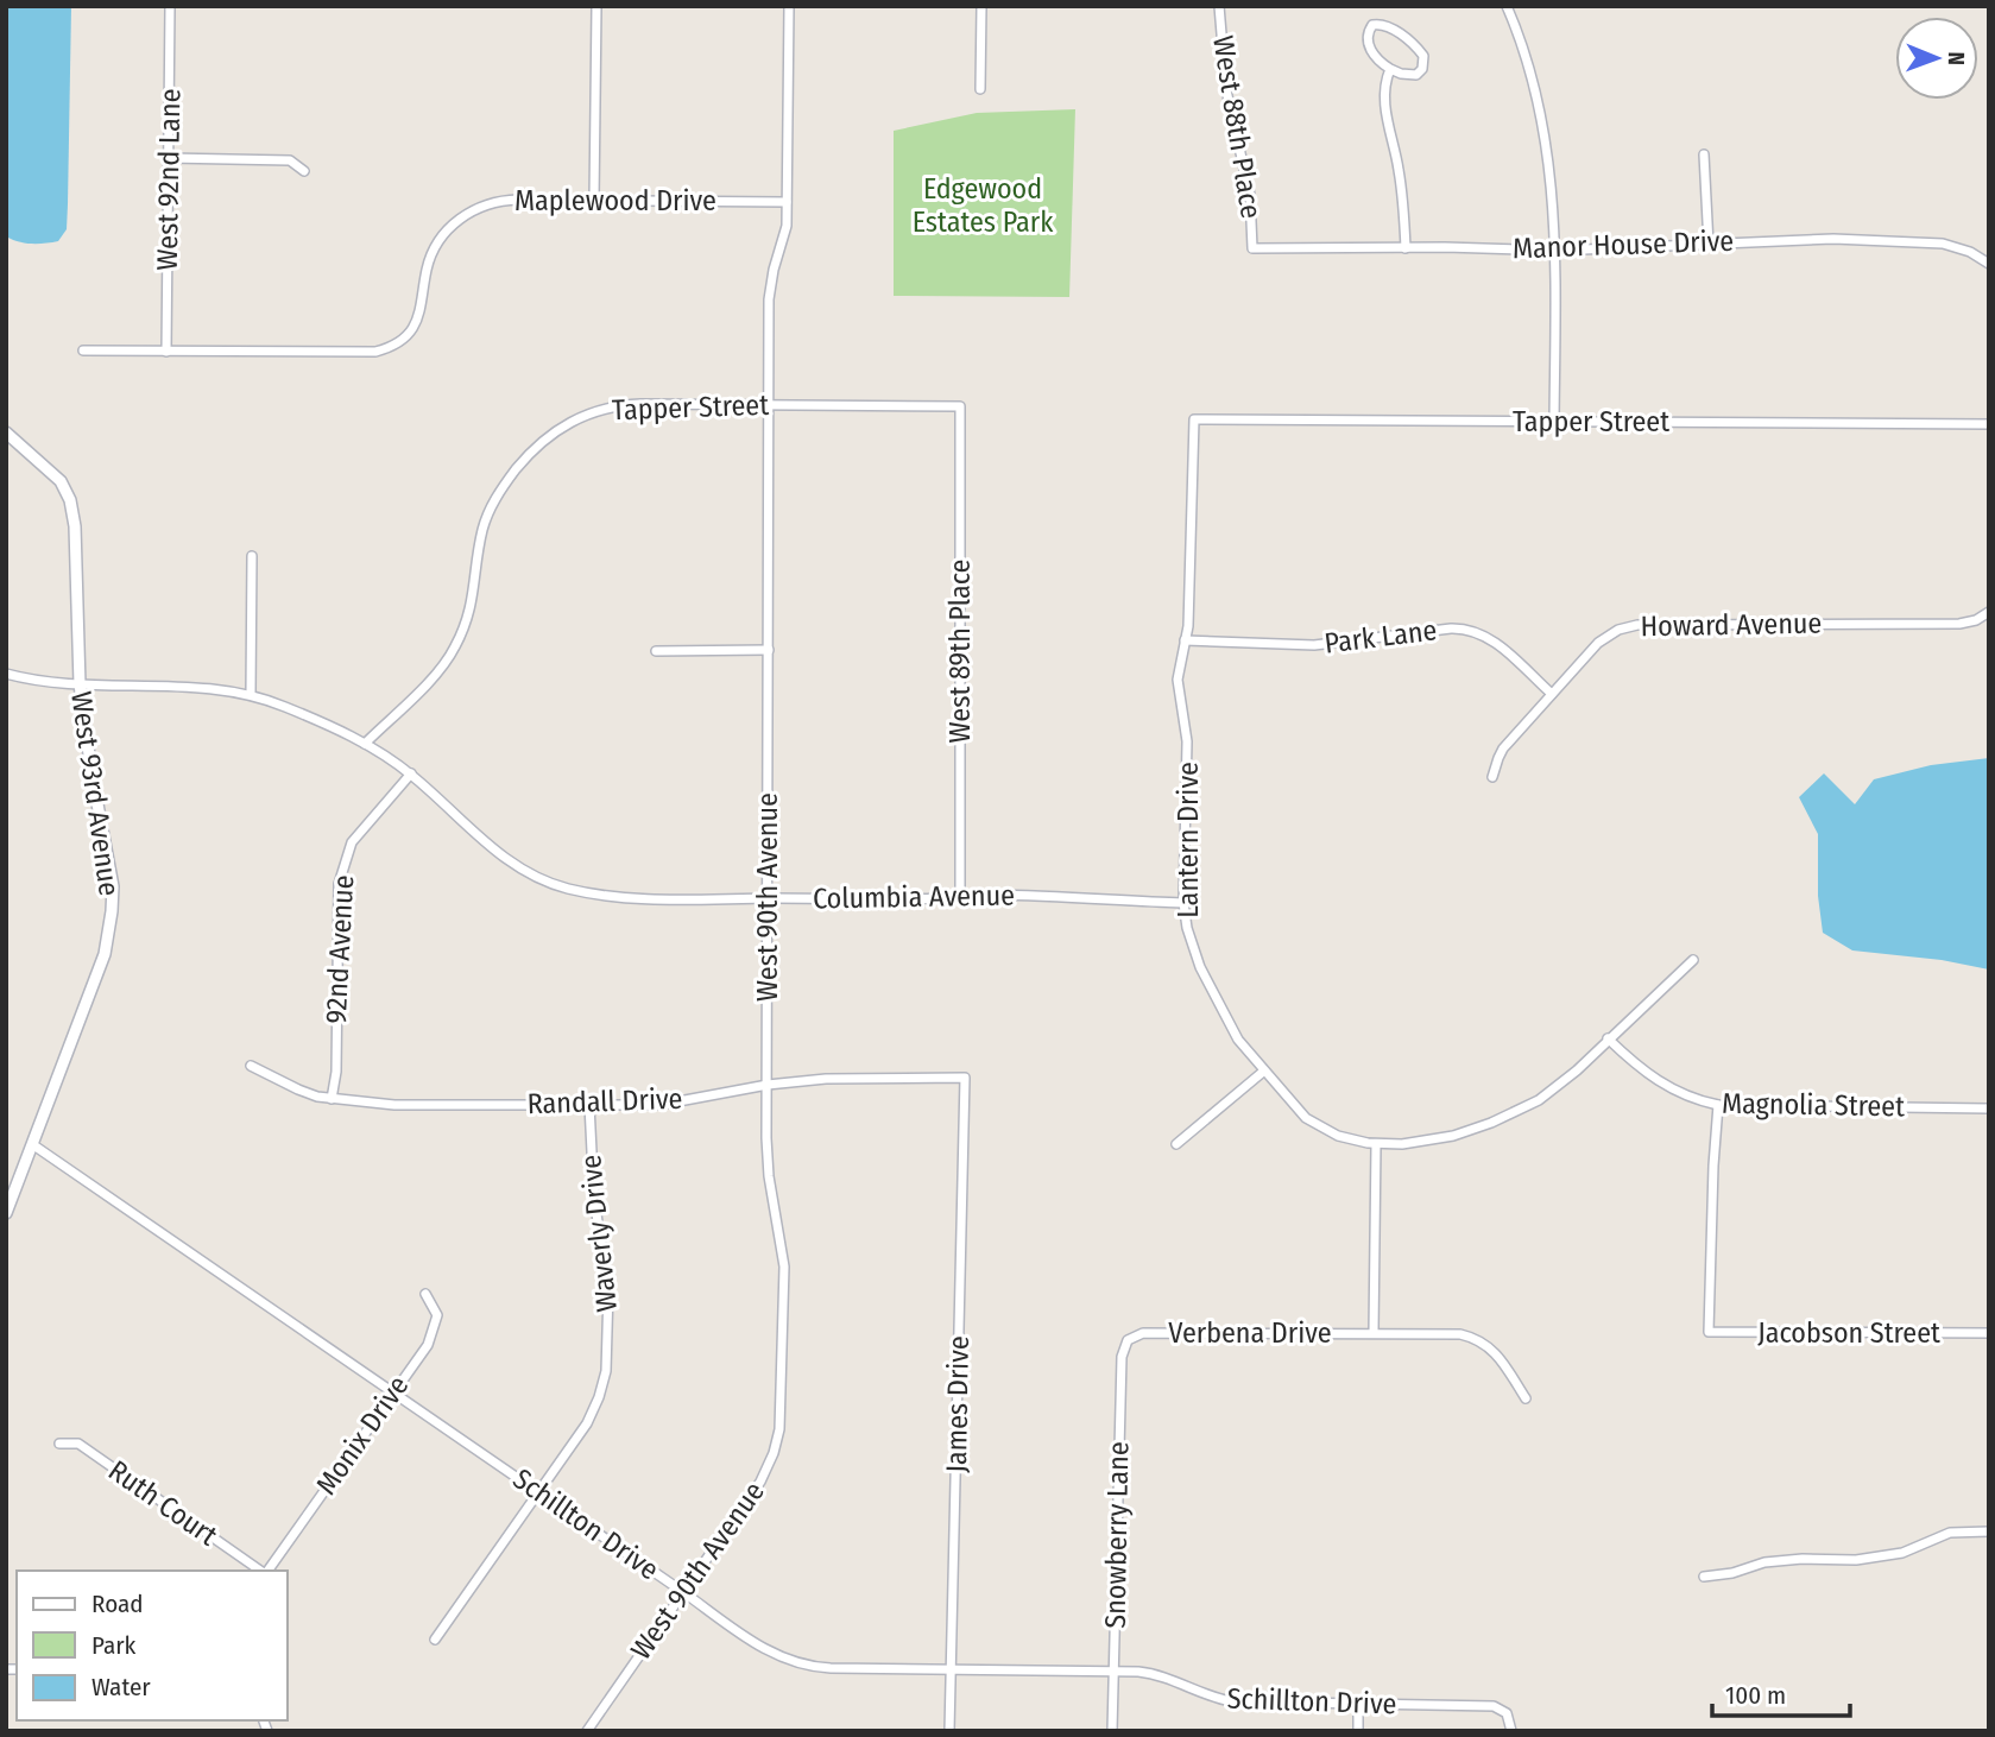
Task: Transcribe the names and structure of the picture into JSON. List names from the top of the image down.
{
  "streets": {
    "street": [
      "West 88th Place",
      "West 92nd Lane",
      "Maplewood Drive",
      "Manor House Drive",
      "Tapper Street",
      "Howard Avenue",
      "Park Lane",
      "West 89th Place",
      "West 93rd Avenue",
      "Lantern Drive",
      "West 90th Avenue",
      "Columbia Avenue",
      "92nd Avenue",
      "Randall Drive",
      "Magnolia Street",
      "Waverly Drive",
      "Verbena Drive",
      "Jacobson Street",
      "James Drive",
      "Monix Drive",
      "Ruth Court",
      "Schillton Drive",
      "Snowberry Lane"
    ]
  },
  "crossings": [
    ["West 88th Place", "Manor House Drive"],
    ["West 92nd Lane", "Maplewood Drive"],
    ["Maplewood Drive", "West 90th Avenue"],
    ["Tapper Street", "West 89th Place"],
    ["Tapper Street", "Lantern Drive"],
    ["Tapper Street", "West 90th Avenue"],
    ["Tapper Street", "Columbia Avenue"],
    ["Howard Avenue", "Park Lane"],
    ["Park Lane", "Lantern Drive"],
    ["West 89th Place", "Columbia Avenue"],
    ["West 93rd Avenue", "Columbia Avenue"],
    ["West 93rd Avenue", "Schillton Drive"],
    ["Lantern Drive", "Columbia Avenue"],
    ["Lantern Drive", "Magnolia Street"],
    ["West 90th Avenue", "Columbia Avenue"],
    ["West 90th Avenue", "Randall Drive"],
    ["West 90th Avenue", "Schillton Drive"],
    ["Columbia Avenue", "92nd Avenue"],
    ["92nd Avenue", "Randall Drive"],
    ["Randall Drive", "Waverly Drive"],
    ["Randall Drive", "James Drive"],
    ["Magnolia Street", "Jacobson Street"],
    ["Waverly Drive", "Schillton Drive"],
    ["Verbena Drive", "Snowberry Lane"],
    ["James Drive", "Schillton Drive"],
    ["Monix Drive", "Schillton Drive"],
    ["Schillton Drive", "Snowberry Lane"]
  ],
  "parks": ["Edgewood Estates Park"],
  "legend": ["Road", "Park", "Water"],
  "scale_bar": "100 m",
  "north": "right"
}
